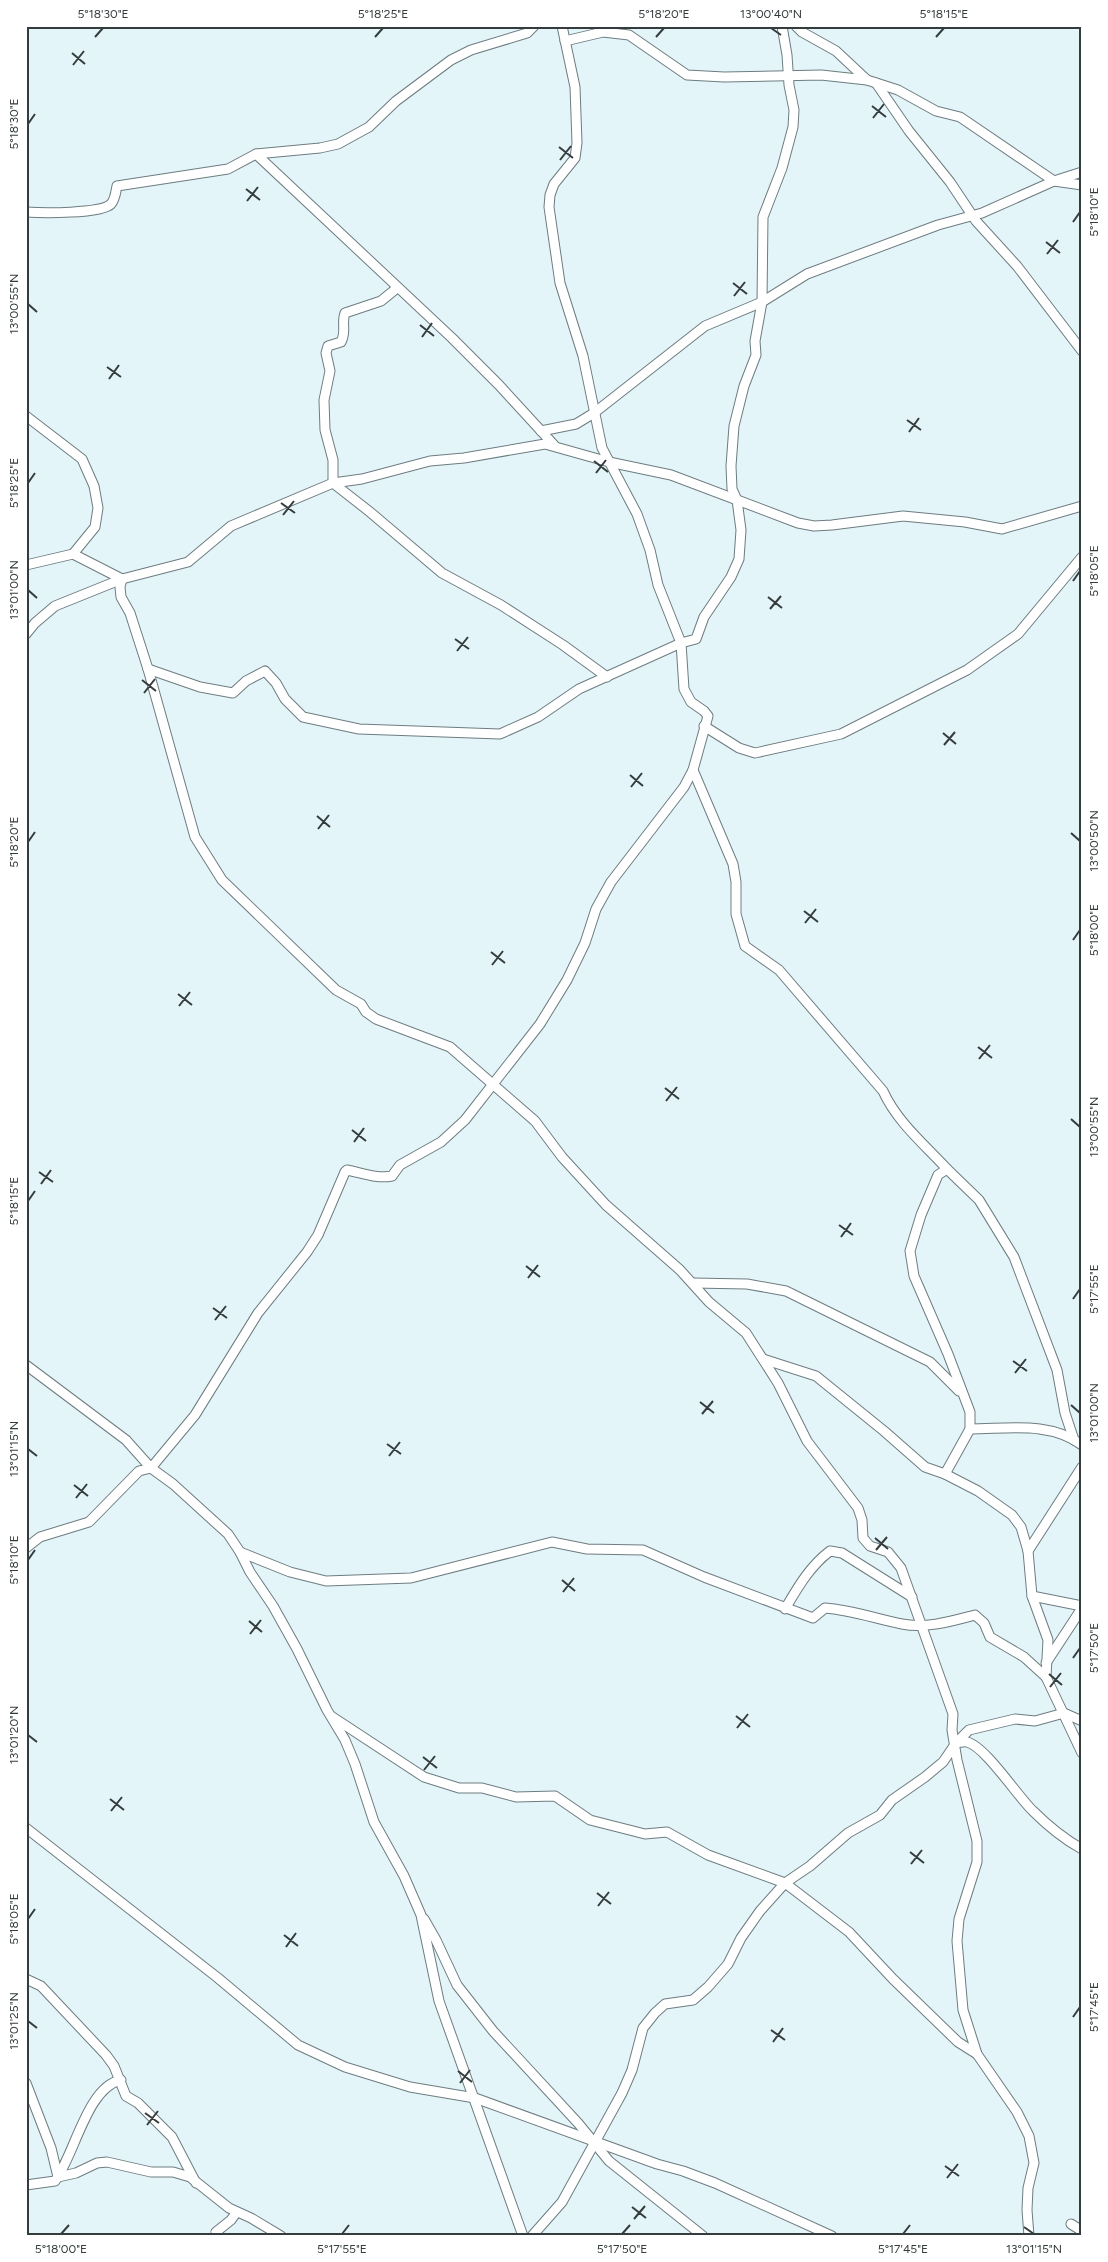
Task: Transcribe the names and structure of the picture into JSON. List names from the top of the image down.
{
  "coordinates": [
    "5°18'30\"E",
    "5°18'25\"E",
    "5°18'20\"E",
    "13°00'40\"N",
    "5°18'15\"E",
    "5°18'10\"E",
    "13°00'55\"N",
    "5°18'05\"E",
    "13°01'00\"N",
    "13°00'50\"N",
    "5°18'00\"E",
    "5°17'55\"E",
    "13°01'15\"N",
    "5°17'50\"E",
    "13°01'20\"N",
    "5°17'45\"E",
    "13°01'25\"N"
  ]
}
